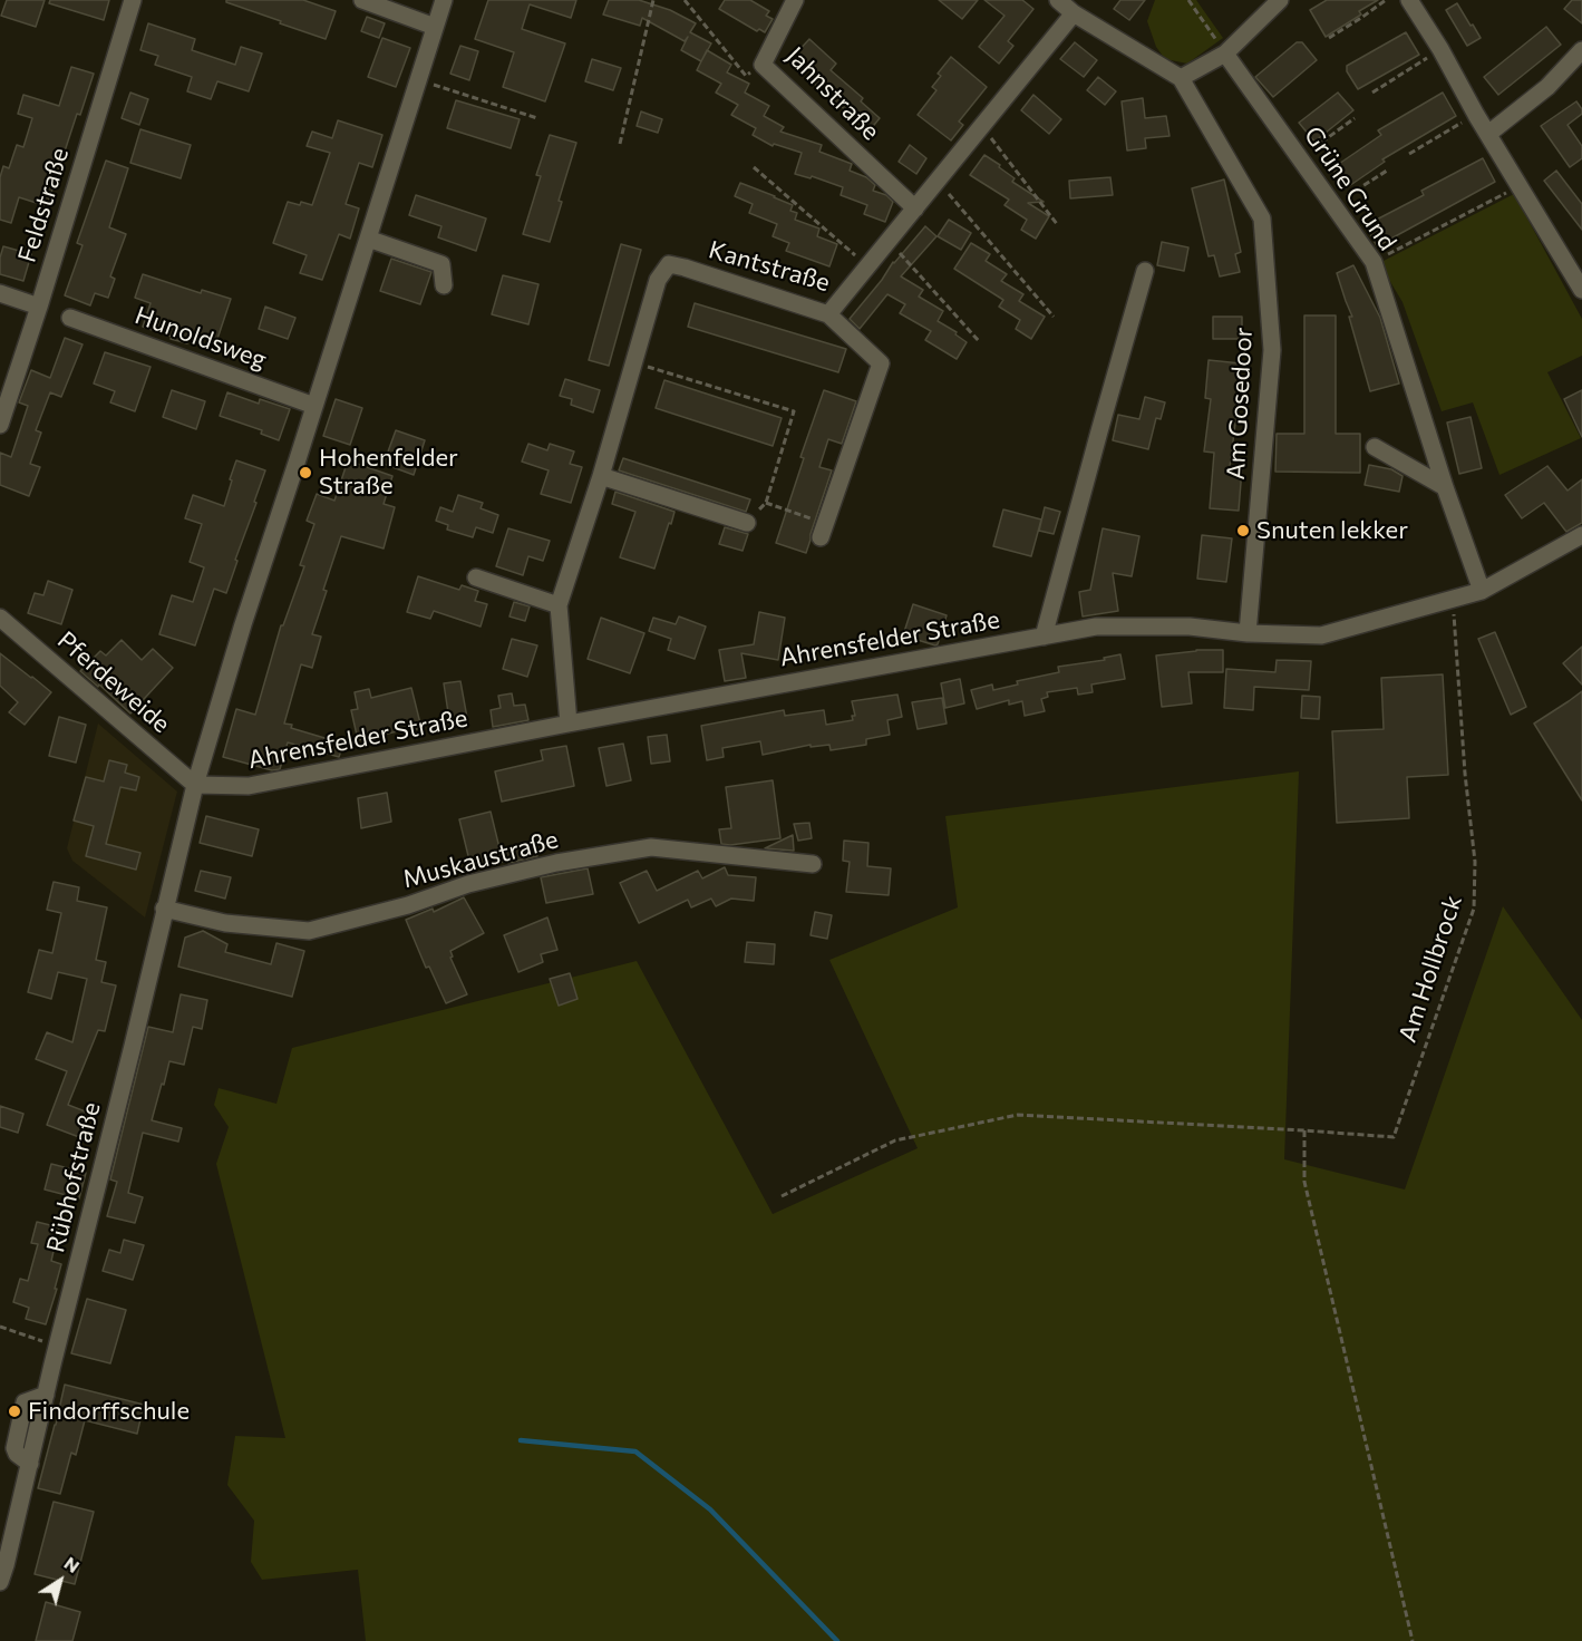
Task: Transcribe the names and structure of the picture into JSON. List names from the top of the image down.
{
  "streets": {
    "street": [
      "Jahnstraße",
      "Grüne Grund",
      "Feldstraße",
      "Kantstraße",
      "Hunoldsweg",
      "Am Gosedoor",
      "Ahrensfelder Straße",
      "Pferdeweide",
      "Muskaustraße",
      "Rübhofstraße"
    ],
    "path": ["Am Hollbrock"]
  },
  "crossings": [
    ["Jahnstraße", "Kantstraße"],
    ["Grüne Grund", "Ahrensfelder Straße"],
    ["Kantstraße", "Ahrensfelder Straße"],
    ["Am Gosedoor", "Ahrensfelder Straße"],
    ["Ahrensfelder Straße", "Pferdeweide"],
    ["Ahrensfelder Straße", "Am Hollbrock"],
    ["Ahrensfelder Straße", "Rübhofstraße"],
    ["Pferdeweide", "Rübhofstraße"],
    ["Muskaustraße", "Rübhofstraße"]
  ],
  "places": ["Hohenfelder Straße", "Snuten lekker", "Findorffschule"],
  "north": "top right"
}
